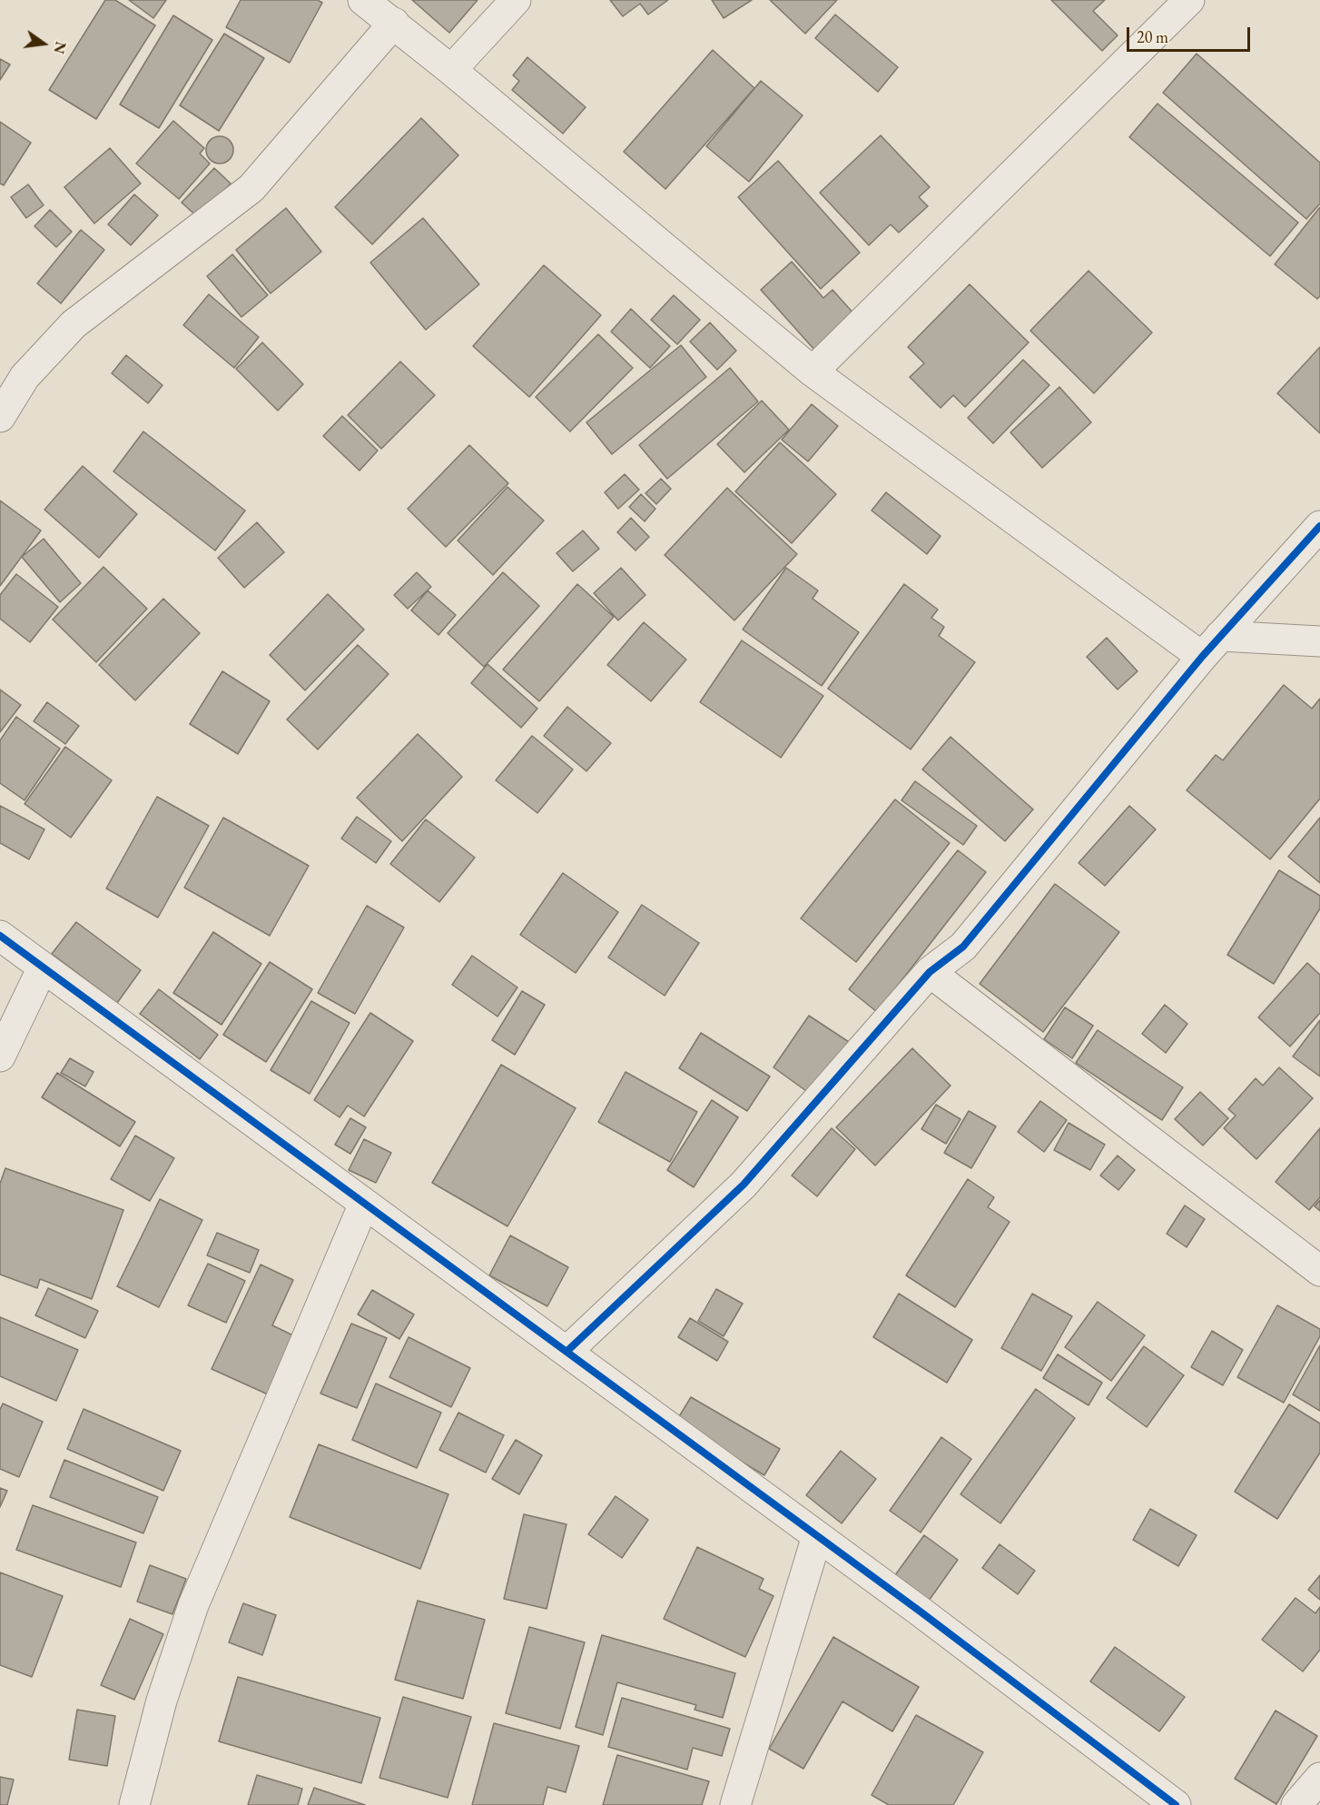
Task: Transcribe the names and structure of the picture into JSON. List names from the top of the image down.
{
  "scale_bar": "20 m",
  "north": "right"
}
